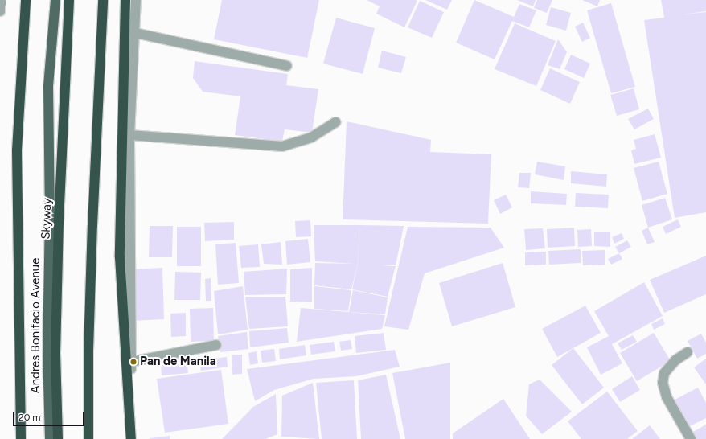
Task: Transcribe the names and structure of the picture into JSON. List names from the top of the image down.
{
  "streets": {
    "highway": ["Skyway"],
    "main road": ["Andres Bonifacio Avenue"]
  },
  "places": ["Pan de Manila"],
  "scale_bar": "20 m"
}
